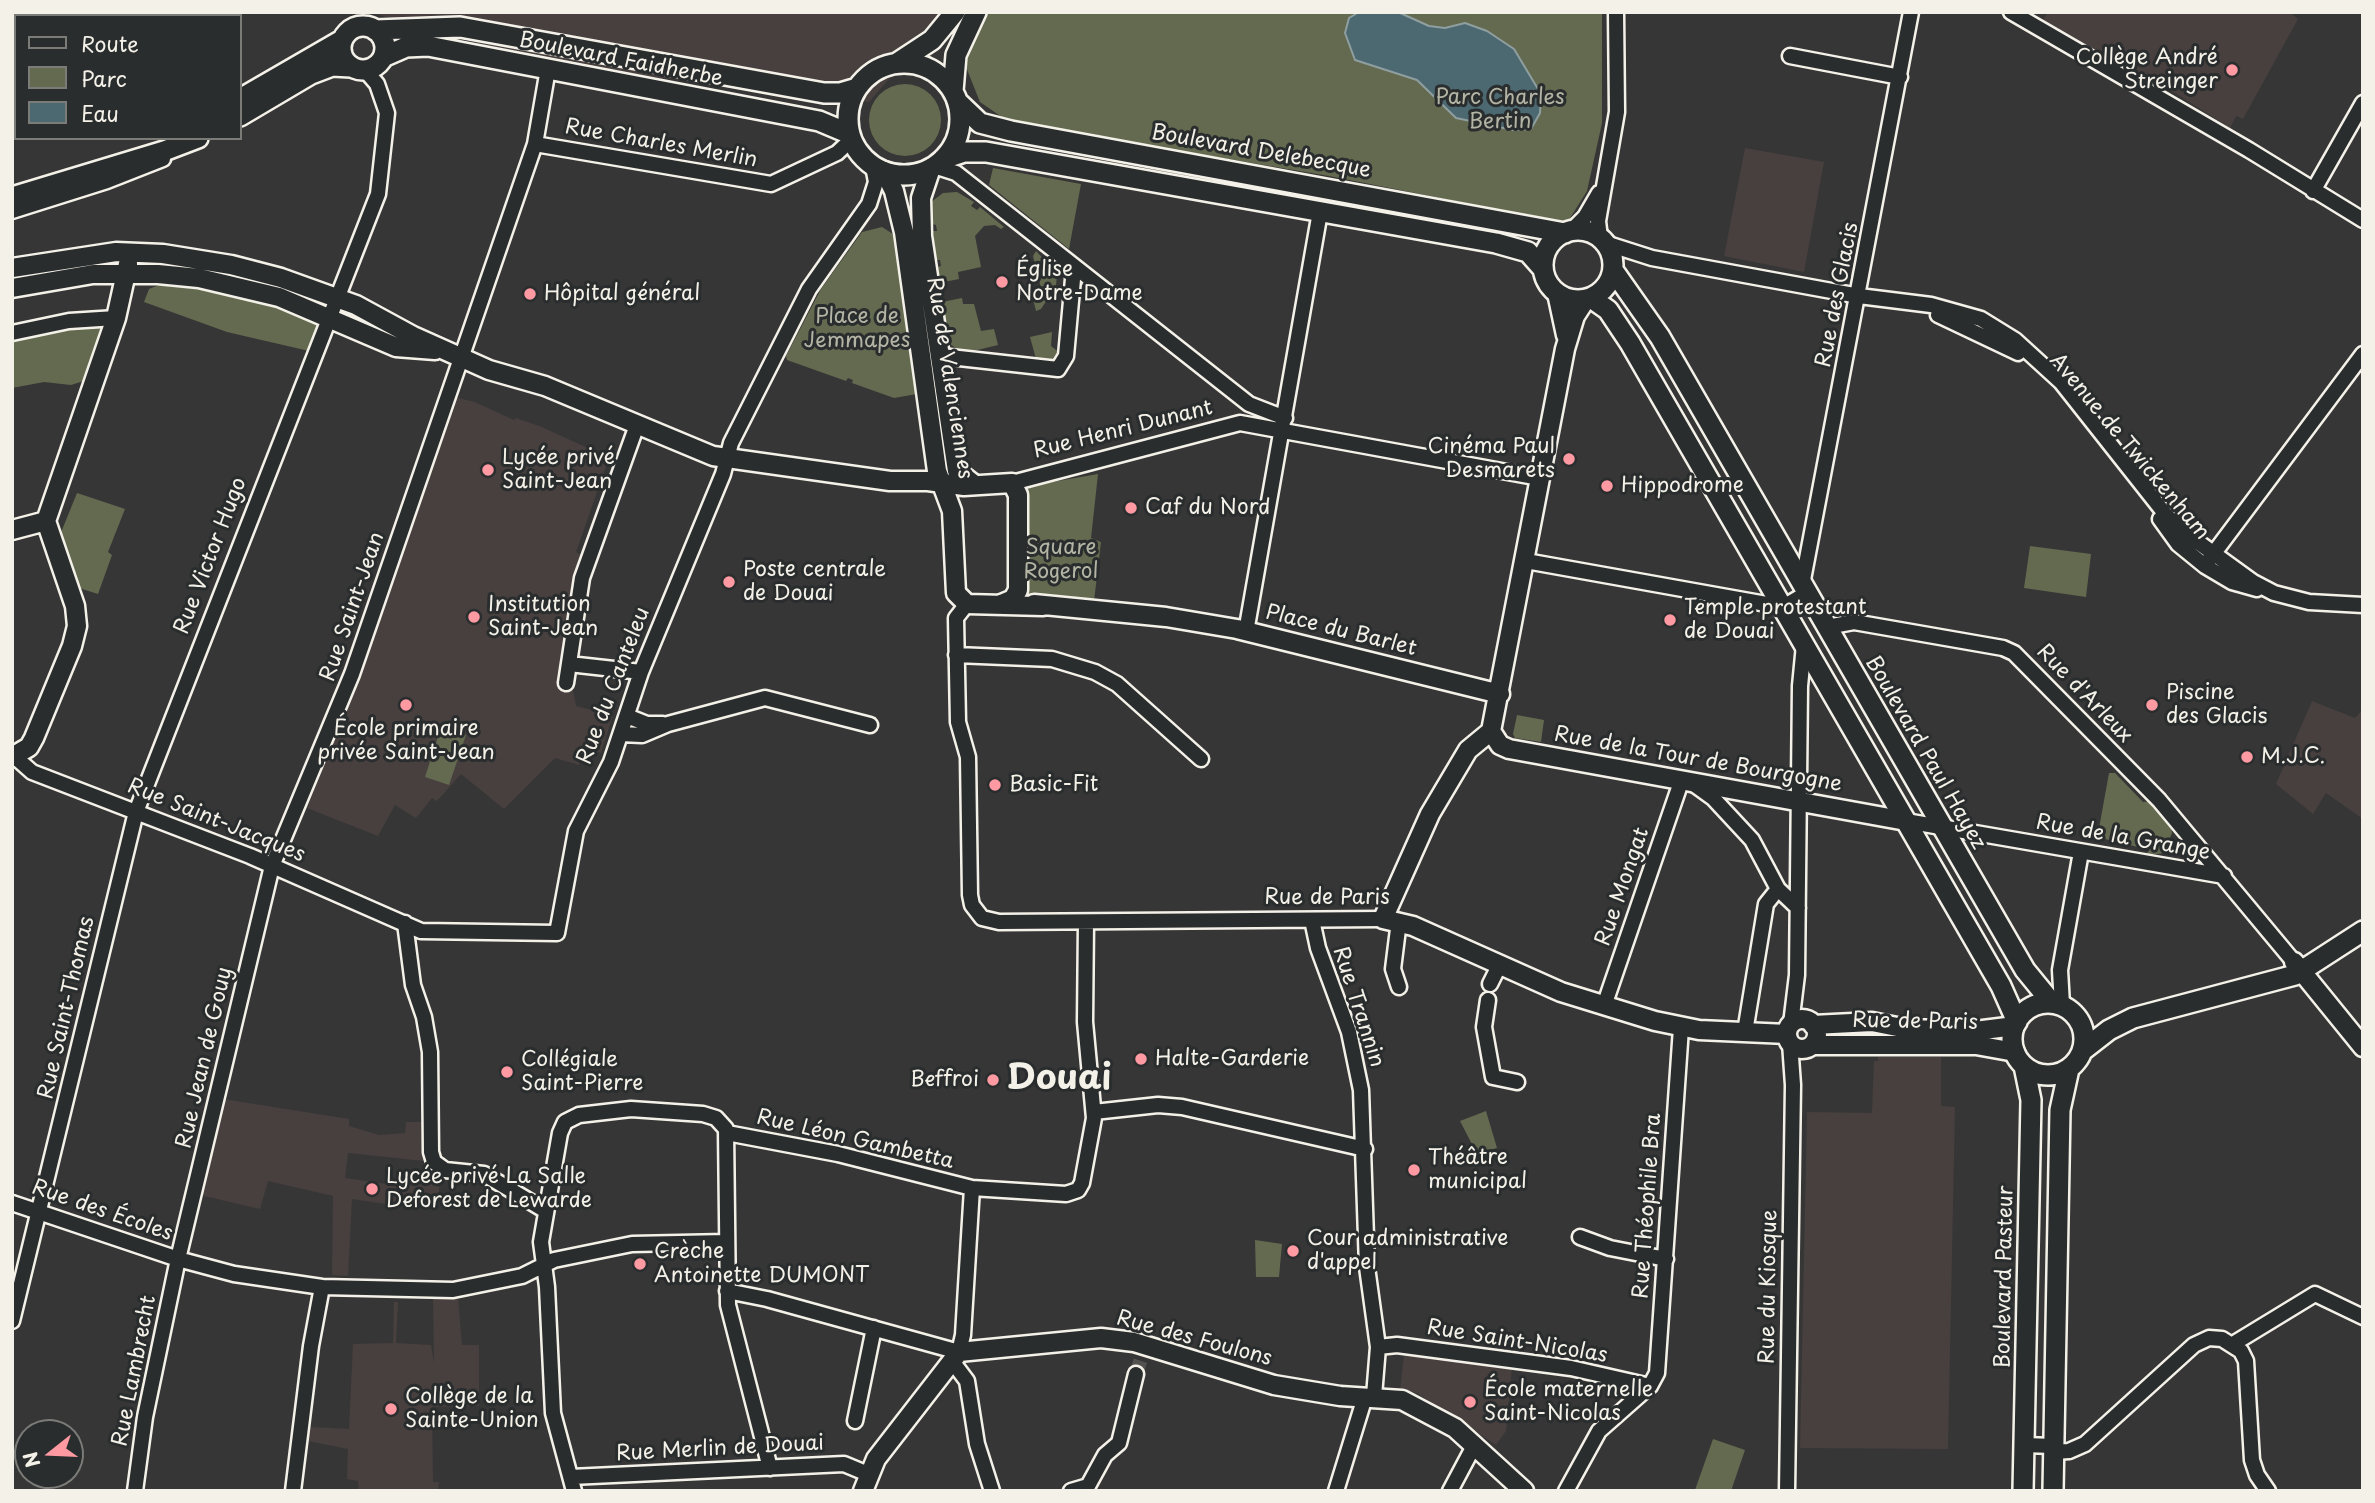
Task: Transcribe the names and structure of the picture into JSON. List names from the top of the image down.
{
  "streets": {
    "main road": [
      "Boulevard Faidherbe",
      "Boulevard Delebecque",
      "Boulevard Paul Hayez",
      "Boulevard Pasteur"
    ],
    "street": [
      "Rue Charles Merlin",
      "Rue des Glacis",
      "Rue de Valenciennes",
      "Rue Henri Dunant",
      "Avenue de Twickenham",
      "Rue Victor Hugo",
      "Rue Saint-Jean",
      "Place du Barlet",
      "Rue du Canteleu",
      "Rue d'Arleux",
      "Rue de la Tour de Bourgogne",
      "Rue Saint-Jacques",
      "Rue de la Grange",
      "Rue Mongat",
      "Rue de Paris",
      "Rue Trannin",
      "Rue Saint-Thomas",
      "Rue Jean de Gouy",
      "Rue Léon Gambetta",
      "Rue Théophile Bra",
      "Rue des Écoles",
      "Rue du Kiosque",
      "Rue des Foulons",
      "Rue Saint-Nicolas",
      "Rue Lambrecht",
      "Rue Merlin de Douai"
    ]
  },
  "crossings": [
    ["Boulevard Faidherbe", "Rue Charles Merlin"],
    ["Boulevard Faidherbe", "Boulevard Delebecque"],
    ["Boulevard Faidherbe", "Rue de Valenciennes"],
    ["Boulevard Faidherbe", "Rue Victor Hugo"],
    ["Boulevard Faidherbe", "Rue Saint-Jean"],
    ["Boulevard Faidherbe", "Rue du Canteleu"],
    ["Rue Charles Merlin", "Boulevard Delebecque"],
    ["Rue Charles Merlin", "Rue de Valenciennes"],
    ["Rue Charles Merlin", "Rue Saint-Jean"],
    ["Rue Charles Merlin", "Rue du Canteleu"],
    ["Boulevard Delebecque", "Rue de Valenciennes"],
    ["Boulevard Delebecque", "Rue du Canteleu"],
    ["Boulevard Delebecque", "Boulevard Paul Hayez"],
    ["Rue des Glacis", "Avenue de Twickenham"],
    ["Rue des Glacis", "Boulevard Paul Hayez"],
    ["Rue de Valenciennes", "Rue Henri Dunant"],
    ["Rue de Valenciennes", "Rue du Canteleu"],
    ["Rue Henri Dunant", "Place du Barlet"],
    ["Rue Victor Hugo", "Rue Saint-Jacques"],
    ["Rue Victor Hugo", "Rue Saint-Thomas"],
    ["Rue Saint-Jean", "Rue Saint-Jacques"],
    ["Rue Saint-Jean", "Rue Jean de Gouy"],
    ["Rue du Canteleu", "Rue Saint-Jacques"],
    ["Rue d'Arleux", "Boulevard Paul Hayez"],
    ["Rue d'Arleux", "Rue de la Grange"],
    ["Boulevard Paul Hayez", "Rue de la Grange"],
    ["Boulevard Paul Hayez", "Rue de Paris"],
    ["Boulevard Paul Hayez", "Boulevard Pasteur"],
    ["Rue de la Tour de Bourgogne", "Rue de la Grange"],
    ["Rue de la Tour de Bourgogne", "Rue Mongat"],
    ["Rue de la Tour de Bourgogne", "Rue du Kiosque"],
    ["Rue Saint-Jacques", "Rue Saint-Thomas"],
    ["Rue Saint-Jacques", "Rue Jean de Gouy"],
    ["Rue Mongat", "Rue de Paris"],
    ["Rue de Paris", "Rue Trannin"],
    ["Rue de Paris", "Rue Théophile Bra"],
    ["Rue de Paris", "Boulevard Pasteur"],
    ["Rue de Paris", "Rue du Kiosque"],
    ["Rue Trannin", "Rue des Foulons"],
    ["Rue Trannin", "Rue Saint-Nicolas"],
    ["Rue Saint-Thomas", "Rue des Écoles"],
    ["Rue Jean de Gouy", "Rue des Écoles"],
    ["Rue Jean de Gouy", "Rue Lambrecht"],
    ["Rue Théophile Bra", "Rue Saint-Nicolas"],
    ["Rue des Écoles", "Rue Lambrecht"]
  ],
  "districts": ["Douai"],
  "parks": ["Parc Charles Bertin", "Place de Jemmapes", "Square Rogerol"],
  "places": [
    "Collège André Streinger",
    "Église Notre-Dame",
    "Hôpital général",
    "Cinéma Paul Desmarets",
    "Lycée privé Saint-Jean",
    "Hippodrome",
    "Caf du Nord",
    "Poste centrale de Douai",
    "Institution Saint-Jean",
    "Temple protestant de Douai",
    "École primaire privée Saint-Jean",
    "Piscine des Glacis",
    "M.J.C.",
    "Basic-Fit",
    "Halte-Garderie",
    "Collégiale Saint-Pierre",
    "Beffroi",
    "Théâtre municipal",
    "Lycée privé La Salle Deforest de Lewarde",
    "Cour administrative d'appel",
    "Crèche Antoinette DUMONT",
    "École maternelle Saint-Nicolas",
    "Collège de la Sainte-Union"
  ],
  "legend": ["Route", "Parc", "Eau"],
  "north": "left"
}
